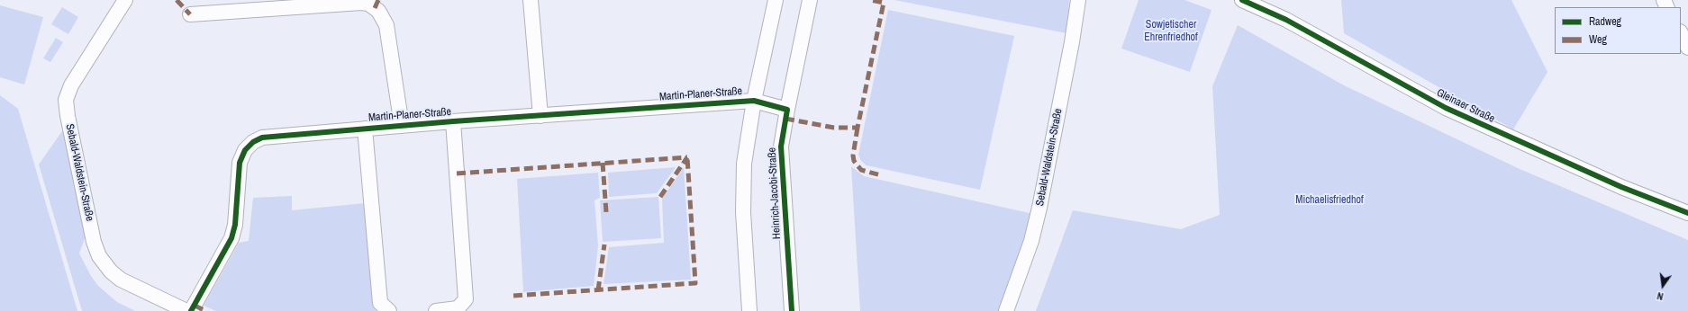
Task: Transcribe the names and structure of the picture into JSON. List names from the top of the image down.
{
  "streets": {
    "street": [
      "Martin-Planer-Straße",
      "Gleinaer Straße",
      "Sebald-Waldstein-Straße",
      "Heinrich-Jacobi-Straße"
    ]
  },
  "parks": ["Sowjetischer Ehrenfriedhof", "Michaelisfriedhof"],
  "legend": ["Radweg", "Weg"],
  "north": "bottom"
}
